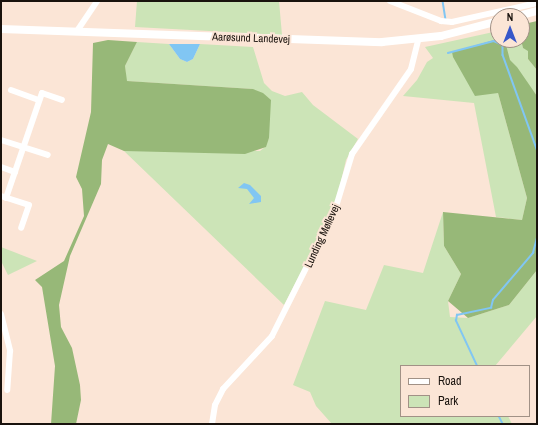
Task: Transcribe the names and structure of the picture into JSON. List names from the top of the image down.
{
  "streets": {
    "street": ["Aarøsund Landevej", "Lunding Møllevej"]
  },
  "crossings": [
    ["Aarøsund Landevej", "Lunding Møllevej"]
  ],
  "legend": ["Road", "Park"],
  "north": "top"
}
